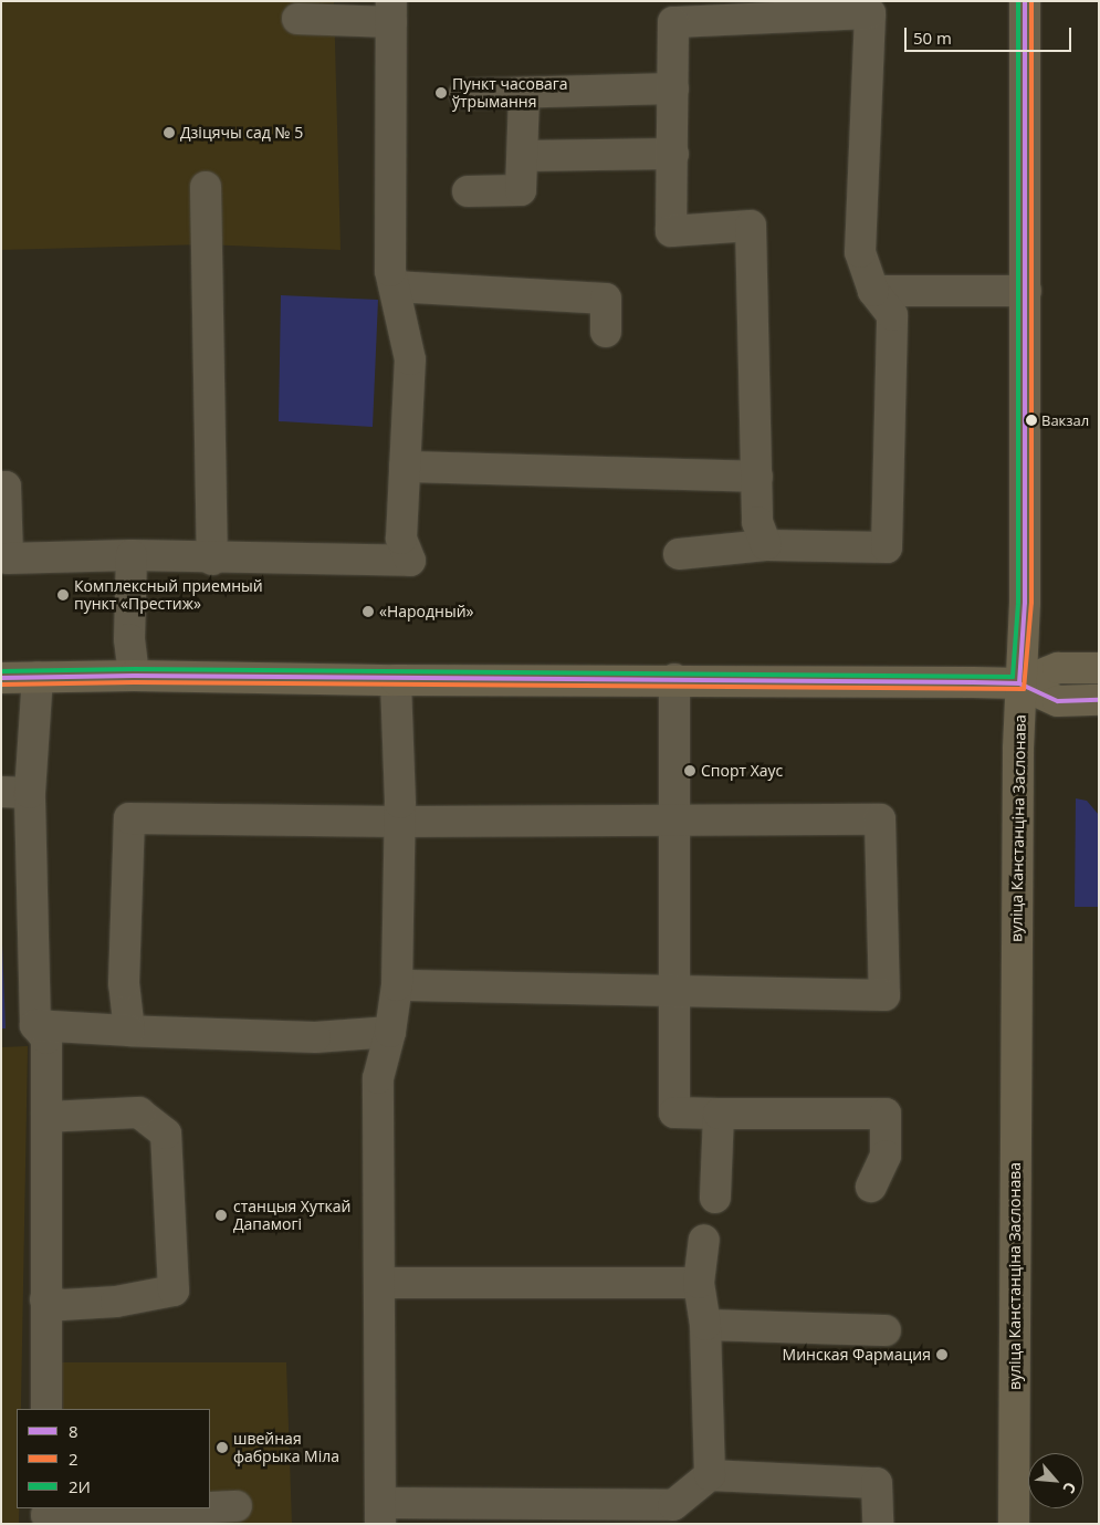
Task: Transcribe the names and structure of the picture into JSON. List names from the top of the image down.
{
  "streets": {
    "main road": ["вуліца Канстанціна Заслонава"]
  },
  "places": [
    "Пункт часовага ўтрымання",
    "Дзіцячы сад № 5",
    "Вакзал",
    "Комплексный приемный пункт «Престиж»",
    "«Народный»",
    "Спорт Хаус",
    "станцыя Хуткай Дапамогі",
    "Минская Фармация",
    "швейная фабрыка Міла"
  ],
  "lines": ["transit line 8", "transit line 2", "transit line 2И"],
  "legend": ["8", "2", "2И"],
  "scale_bar": "50 m",
  "north": "bottom right"
}
